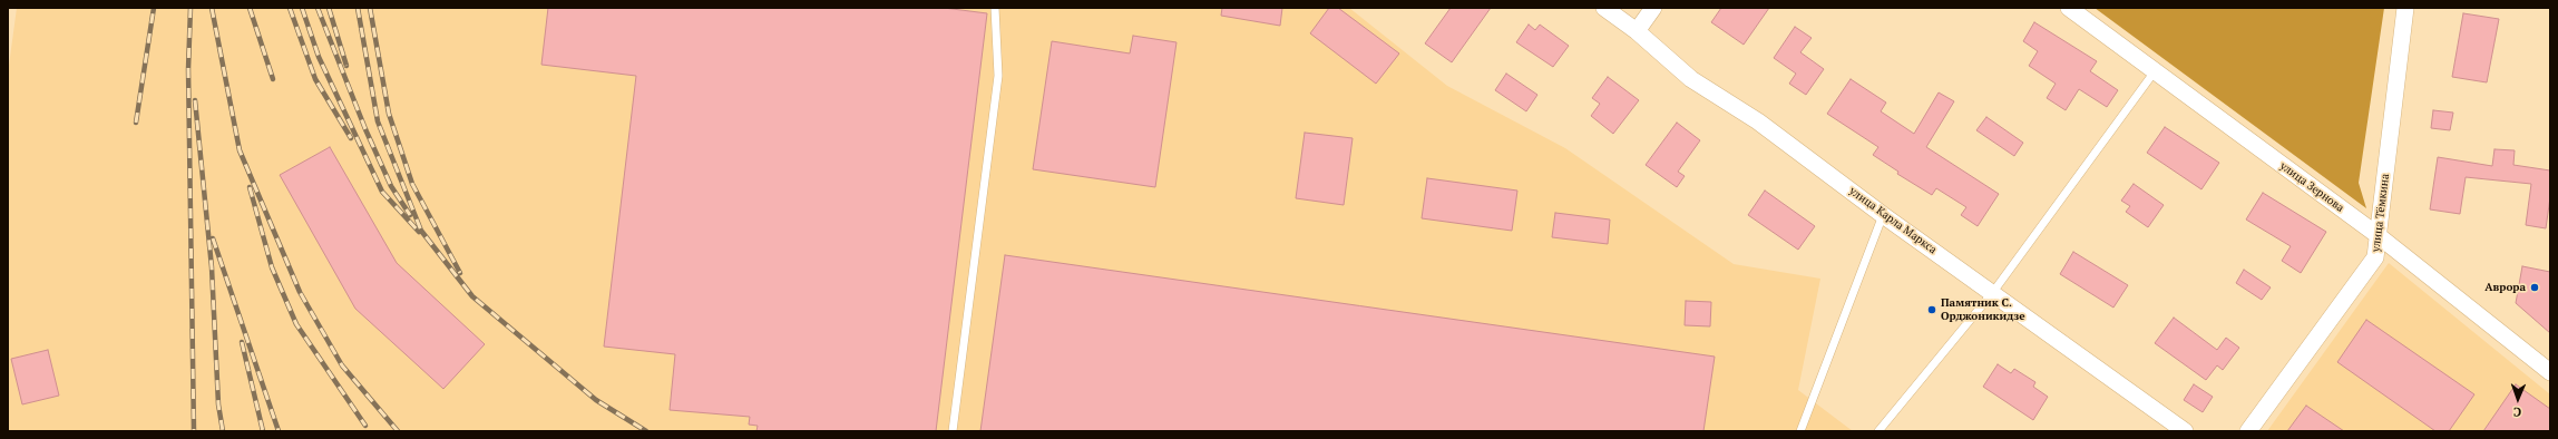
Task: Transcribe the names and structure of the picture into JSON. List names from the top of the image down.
{
  "streets": {
    "street": ["улица Зернова", "улица Тёмкина", "улица Карла Маркса"]
  },
  "crossings": [
    ["улица Зернова", "улица Тёмкина"]
  ],
  "places": ["Аврора", "Памятник С. Орджоникидзе"],
  "north": "bottom"
}
